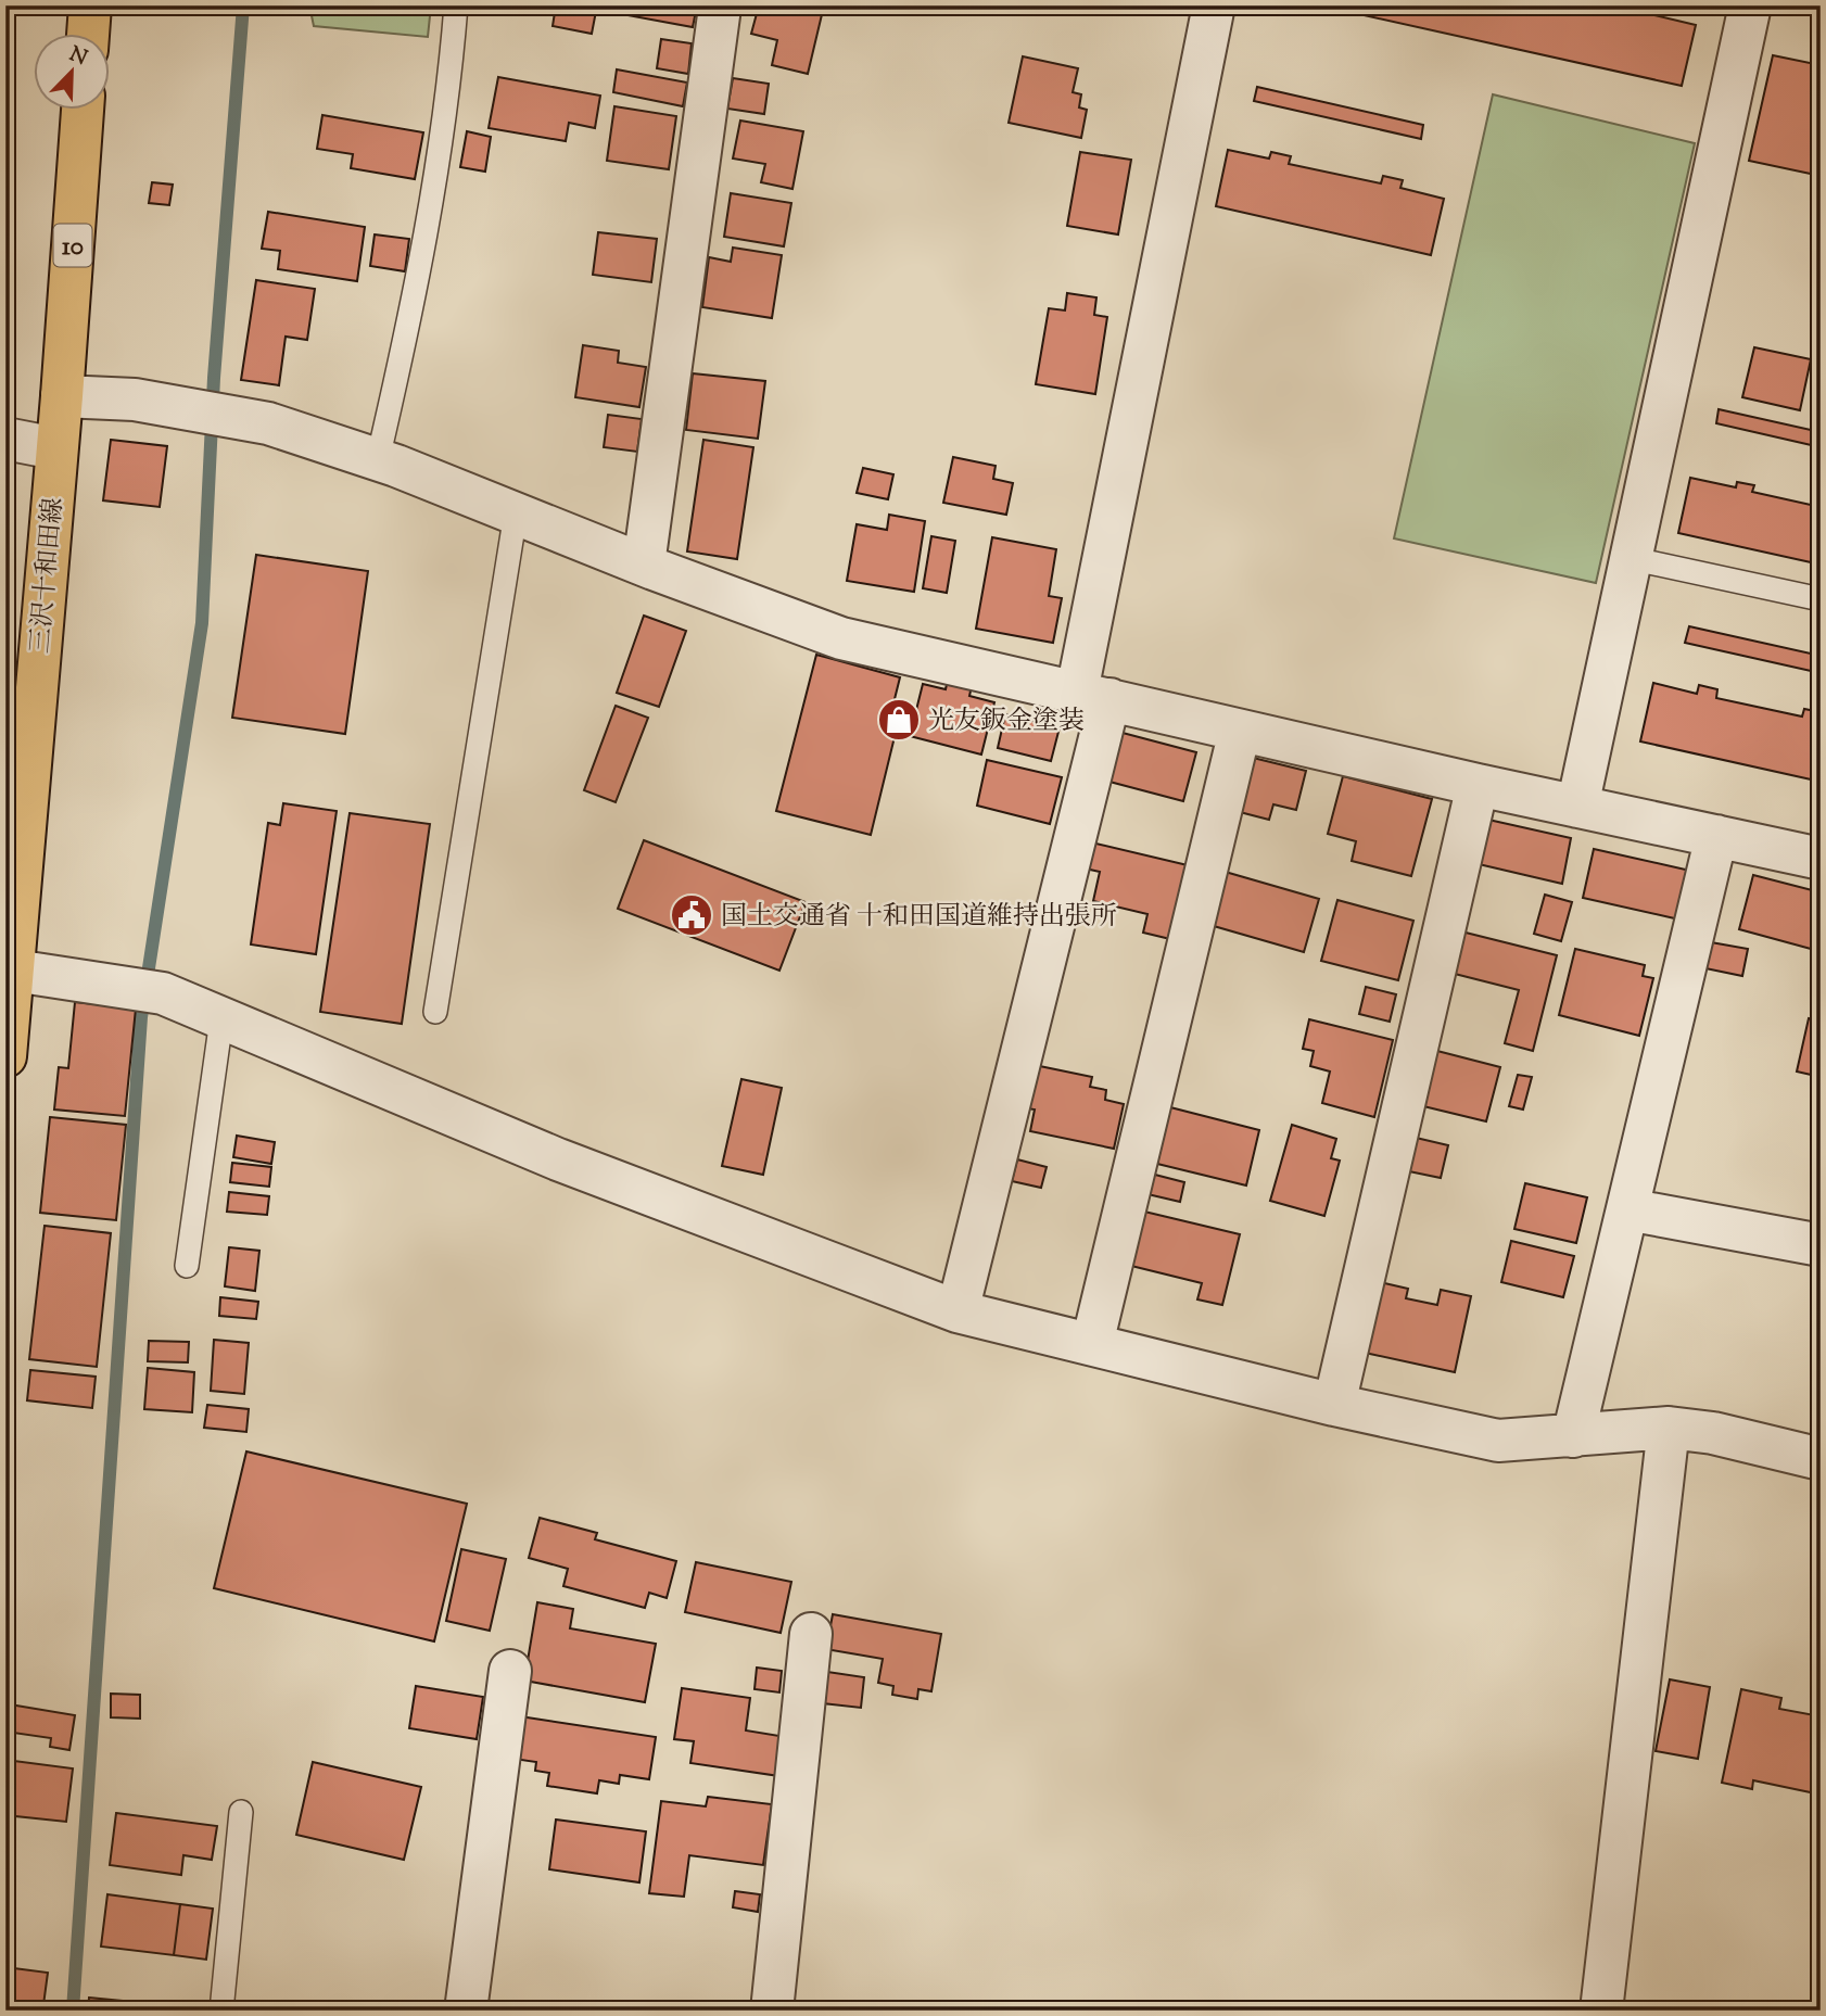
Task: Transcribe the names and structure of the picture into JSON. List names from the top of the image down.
{
  "streets": {
    "main road": ["10", "三沢十和田線"]
  },
  "places": {
    "shop": ["光友鈑金塗装"],
    "public building": ["国土交通省 十和田国道維持出張所"]
  },
  "north": "top right"
}
